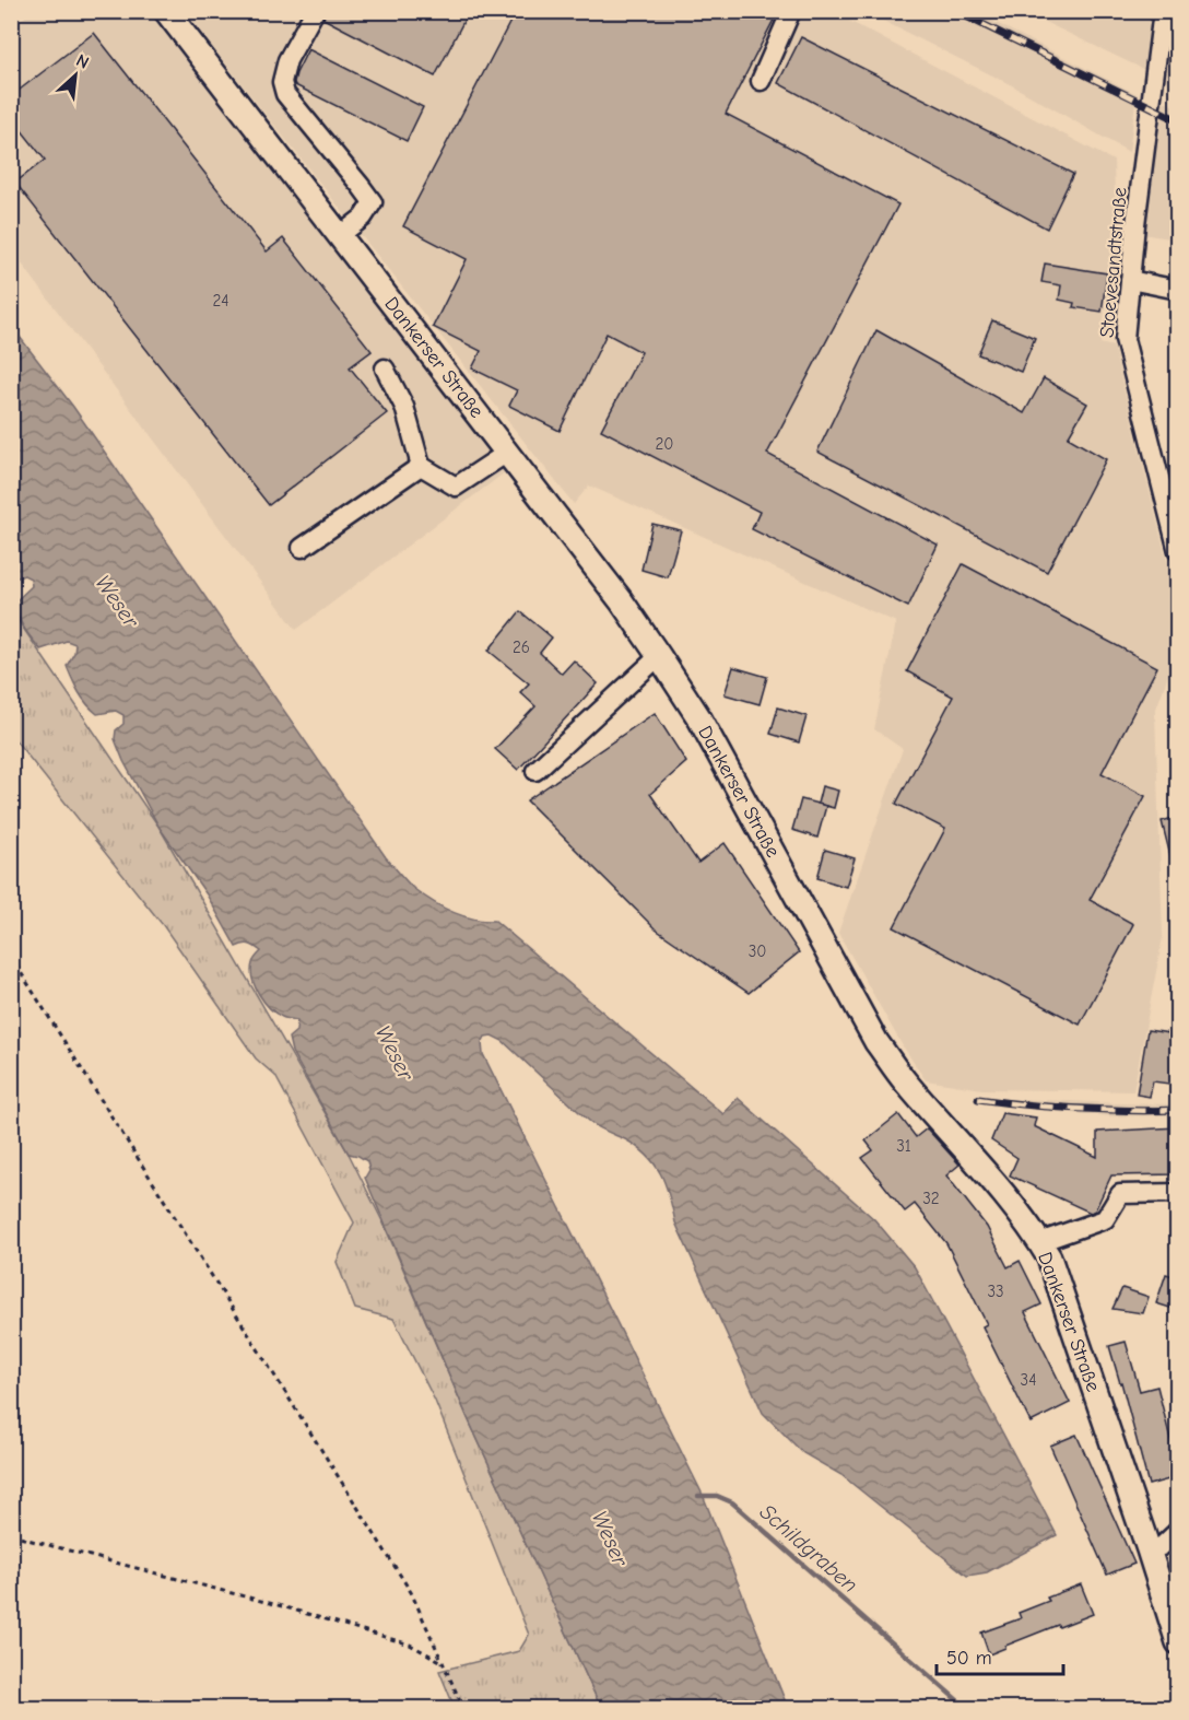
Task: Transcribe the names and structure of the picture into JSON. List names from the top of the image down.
{
  "streets": {
    "main road": ["Dankerser Straße"],
    "street": ["Stoevesandtstraße"]
  },
  "water": ["Weser", "Schildgraben"],
  "house_numbers": [
    "24",
    "20",
    "26",
    "30",
    "31",
    "32",
    "33",
    "34"
  ],
  "scale_bar": "50 m",
  "north": "top right"
}
